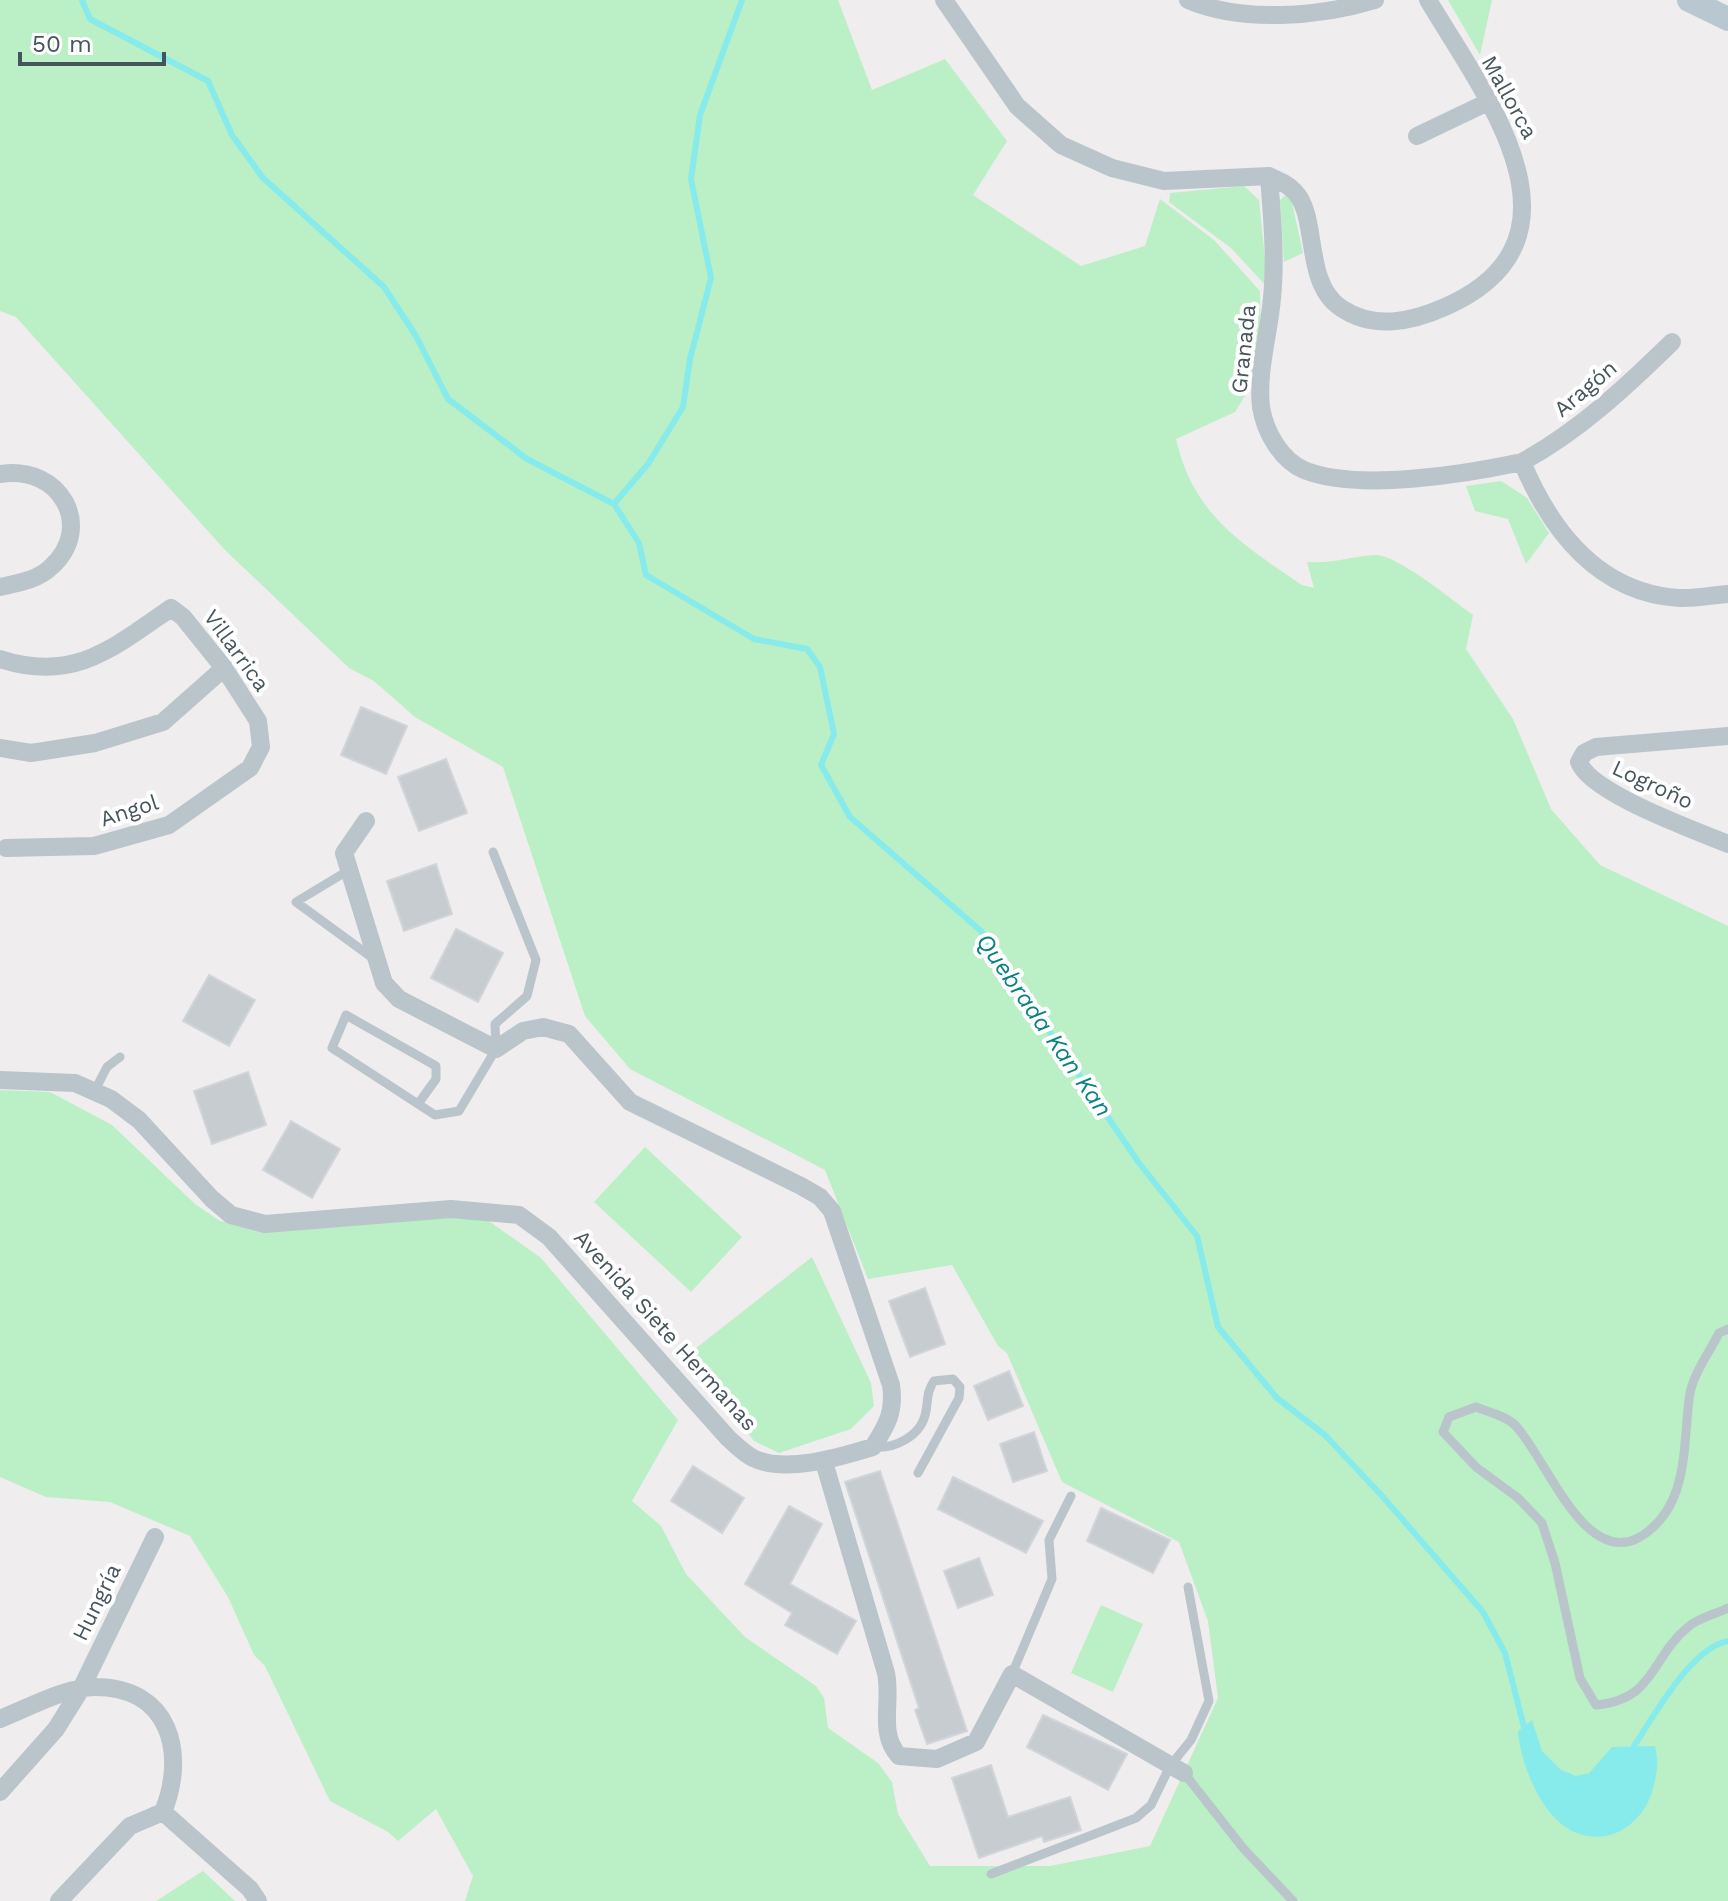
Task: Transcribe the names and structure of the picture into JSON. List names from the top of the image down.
{
  "streets": {
    "street": [
      "Mallorca",
      "Granada",
      "Aragón",
      "Villarrica",
      "Logroño",
      "Angol",
      "Avenida Siete Hermanas",
      "Hungría"
    ]
  },
  "crossings": [
    ["Mallorca", "Granada"],
    ["Granada", "Aragón"],
    ["Villarrica", "Angol"]
  ],
  "water": ["Quebrada Kan Kan"],
  "scale_bar": "50 m"
}
